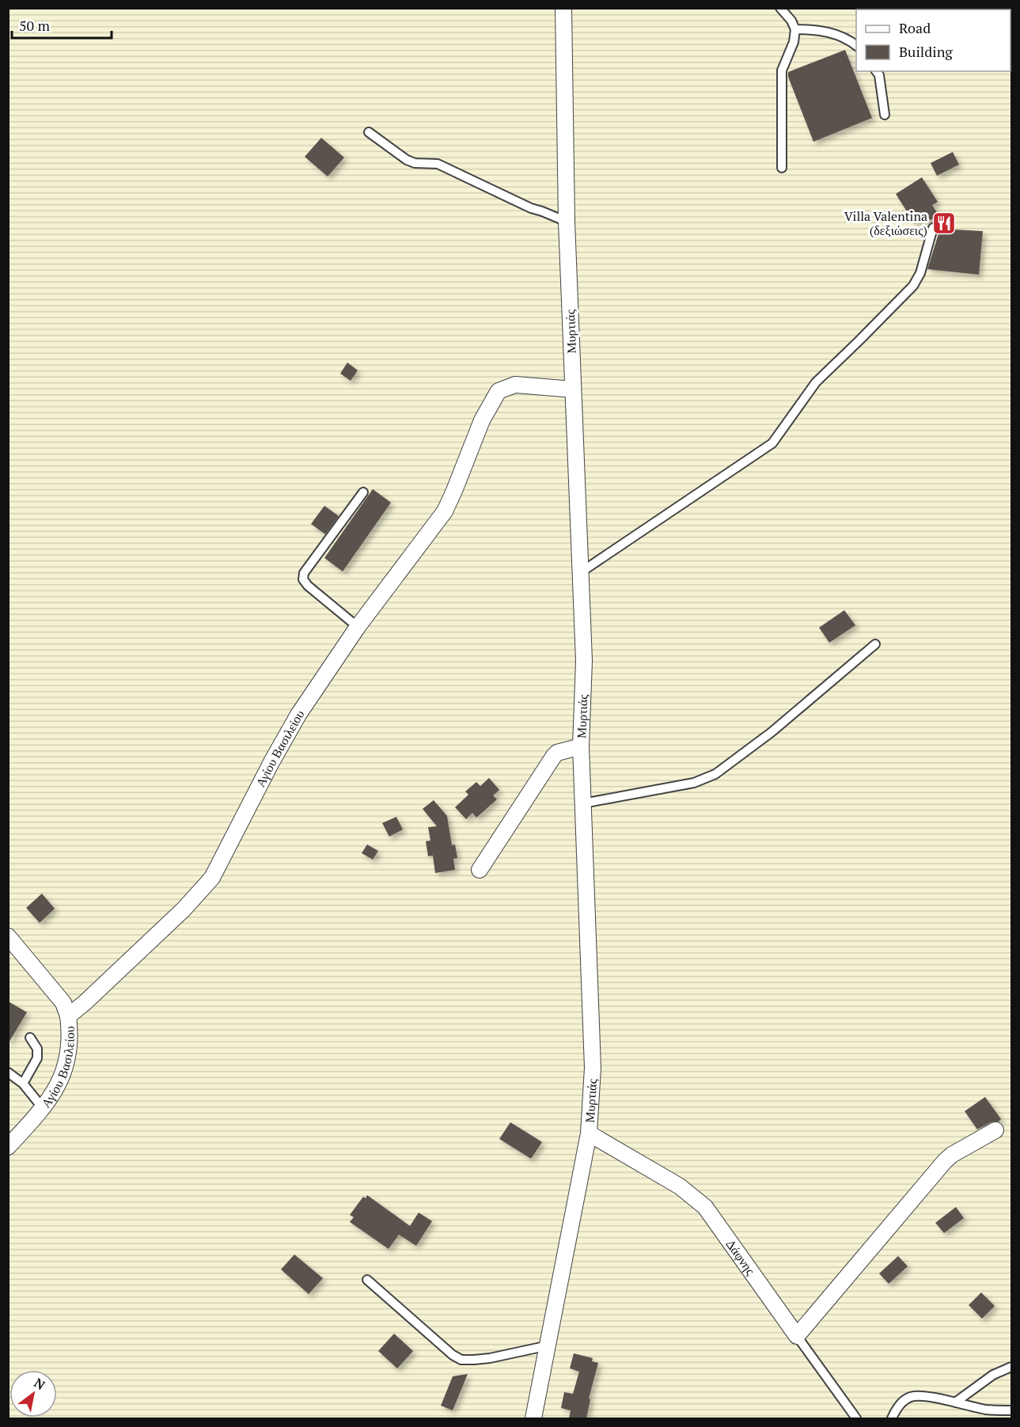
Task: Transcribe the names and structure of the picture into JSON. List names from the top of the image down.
{
  "streets": {
    "street": ["Μυρτιάς", "Αγίου Βασιλείου", "Δάφνης"]
  },
  "crossings": [
    ["Μυρτιάς", "Αγίου Βασιλείου"],
    ["Μυρτιάς", "Δάφνης"]
  ],
  "places": {
    "restaurant": ["Villa Valentina (δεξιώσεις)"]
  },
  "legend": ["Road", "Building"],
  "scale_bar": "50 m",
  "north": "top right"
}
